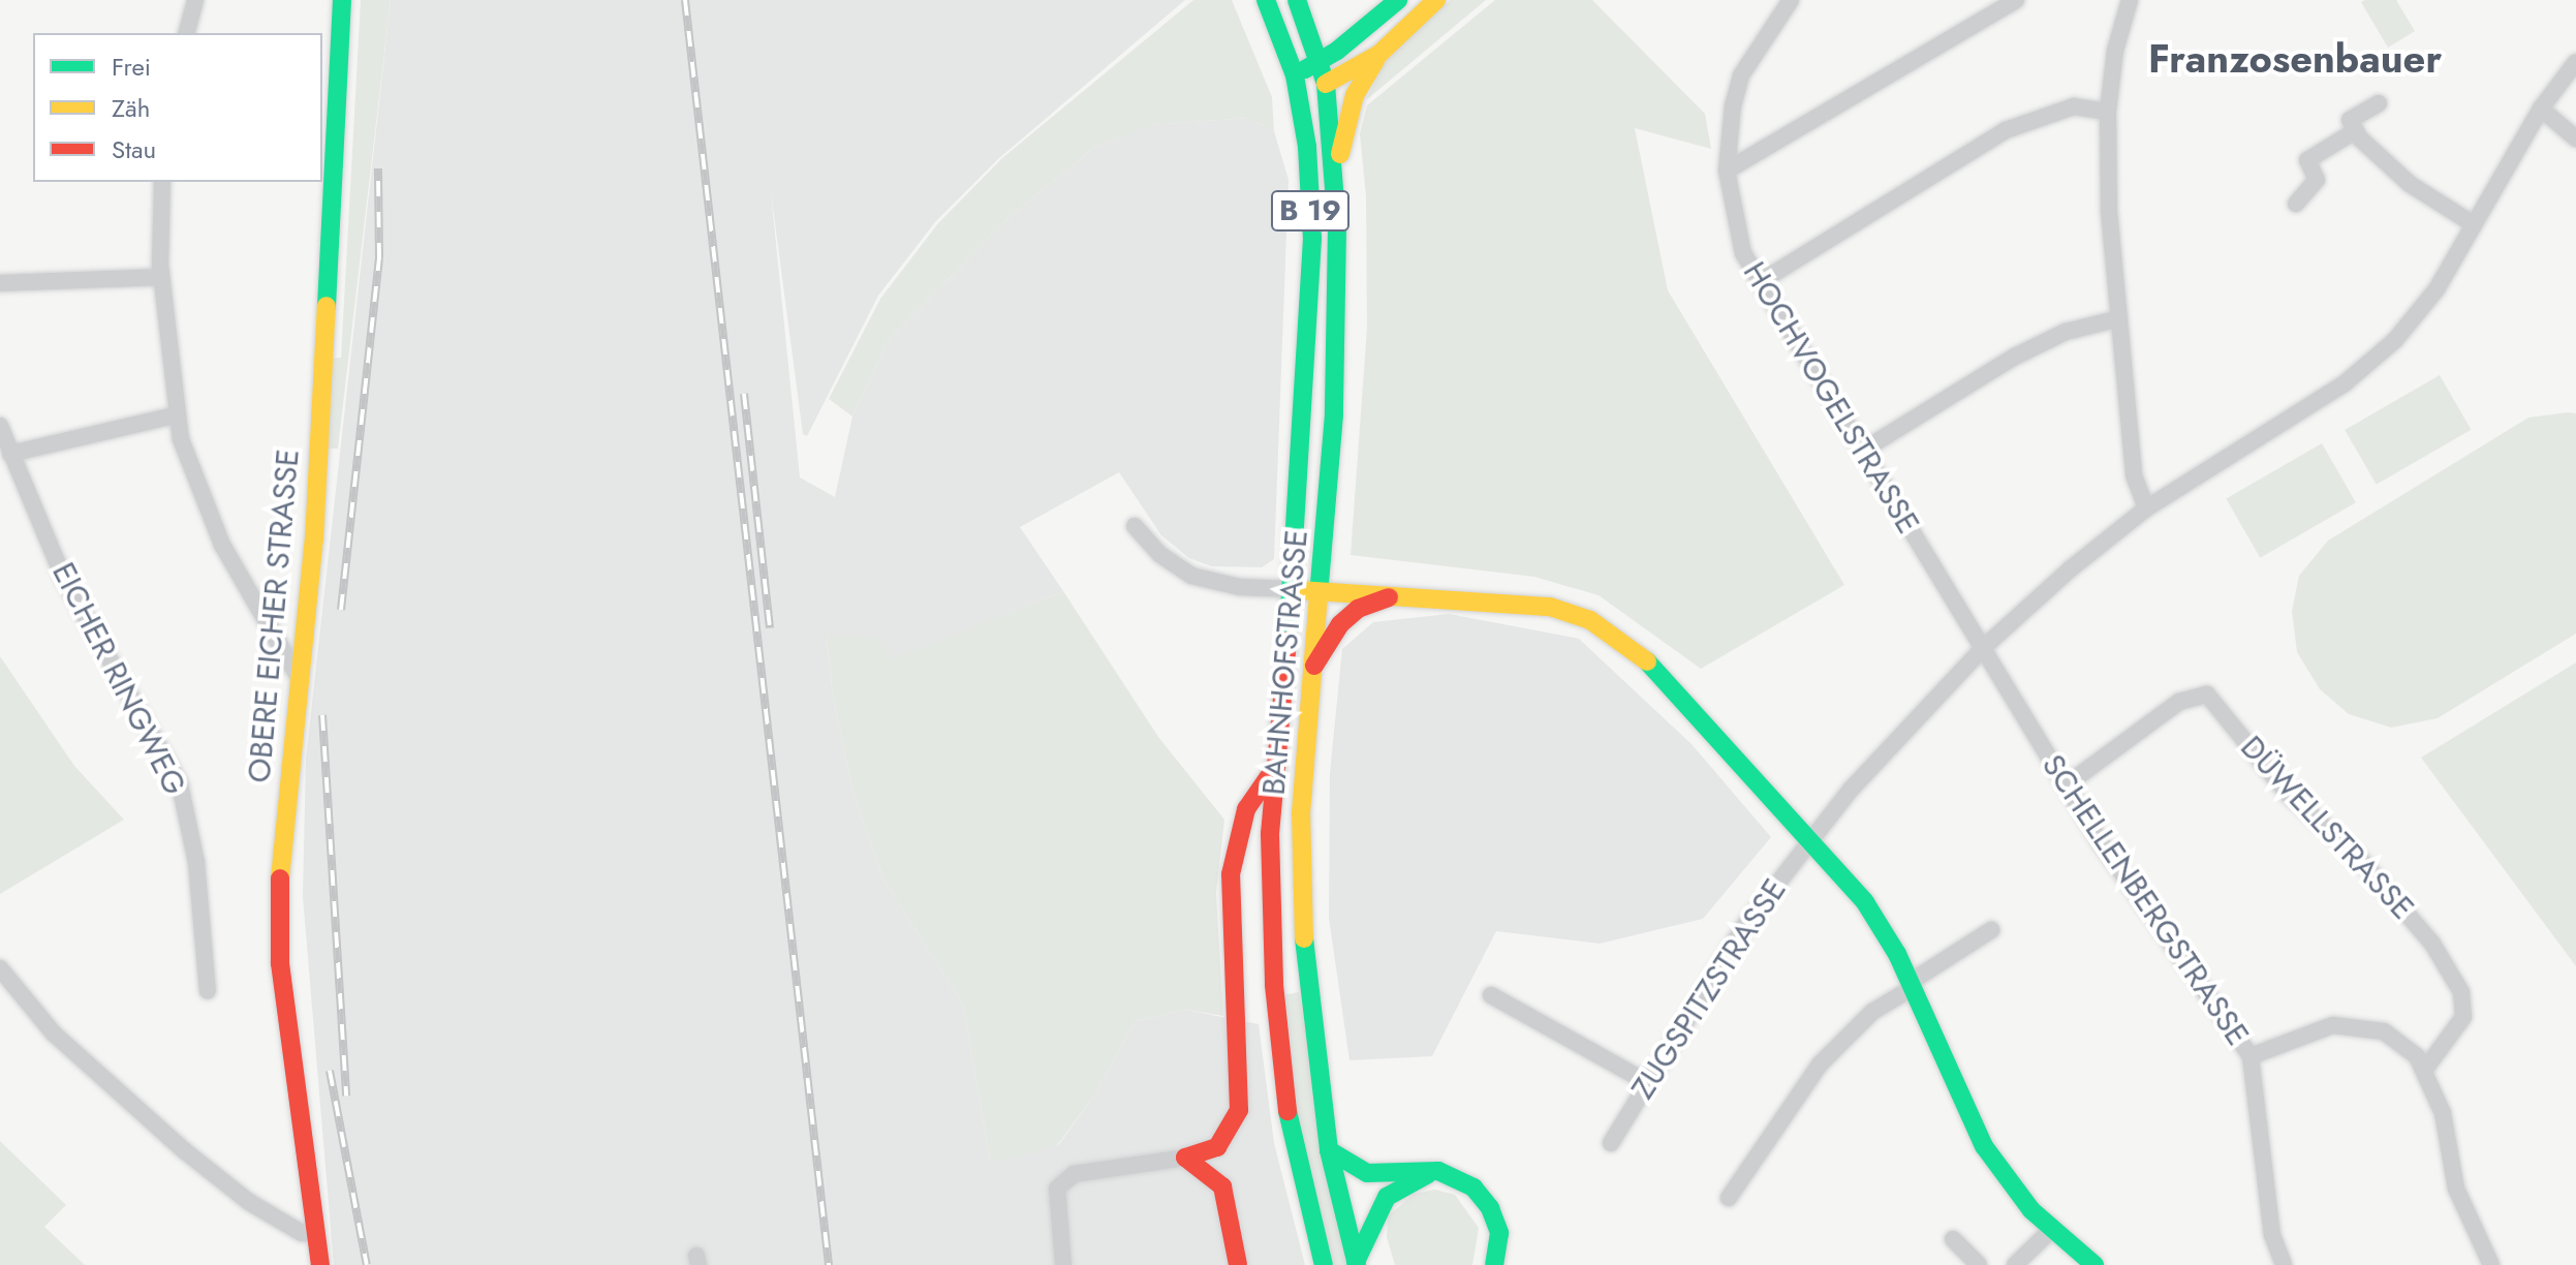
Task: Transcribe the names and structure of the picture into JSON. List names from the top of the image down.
{
  "streets": {
    "main road": ["B 19", "OBERE EICHER STRASSE", "BAHNHOFSTRASSE"],
    "street": [
      "HOCHVOGELSTRASSE",
      "EICHER RINGWEG",
      "DÜWELLSTRASSE",
      "SCHELLENBERGSTRASSE",
      "ZUGSPITZSTRASSE"
    ]
  },
  "crossings": [
    ["B 19", "BAHNHOFSTRASSE"],
    ["HOCHVOGELSTRASSE", "SCHELLENBERGSTRASSE"],
    ["HOCHVOGELSTRASSE", "ZUGSPITZSTRASSE"],
    ["DÜWELLSTRASSE", "SCHELLENBERGSTRASSE"],
    ["SCHELLENBERGSTRASSE", "ZUGSPITZSTRASSE"]
  ],
  "districts": ["Franzosenbauer"],
  "legend": ["Frei", "Zäh", "Stau"]
}
